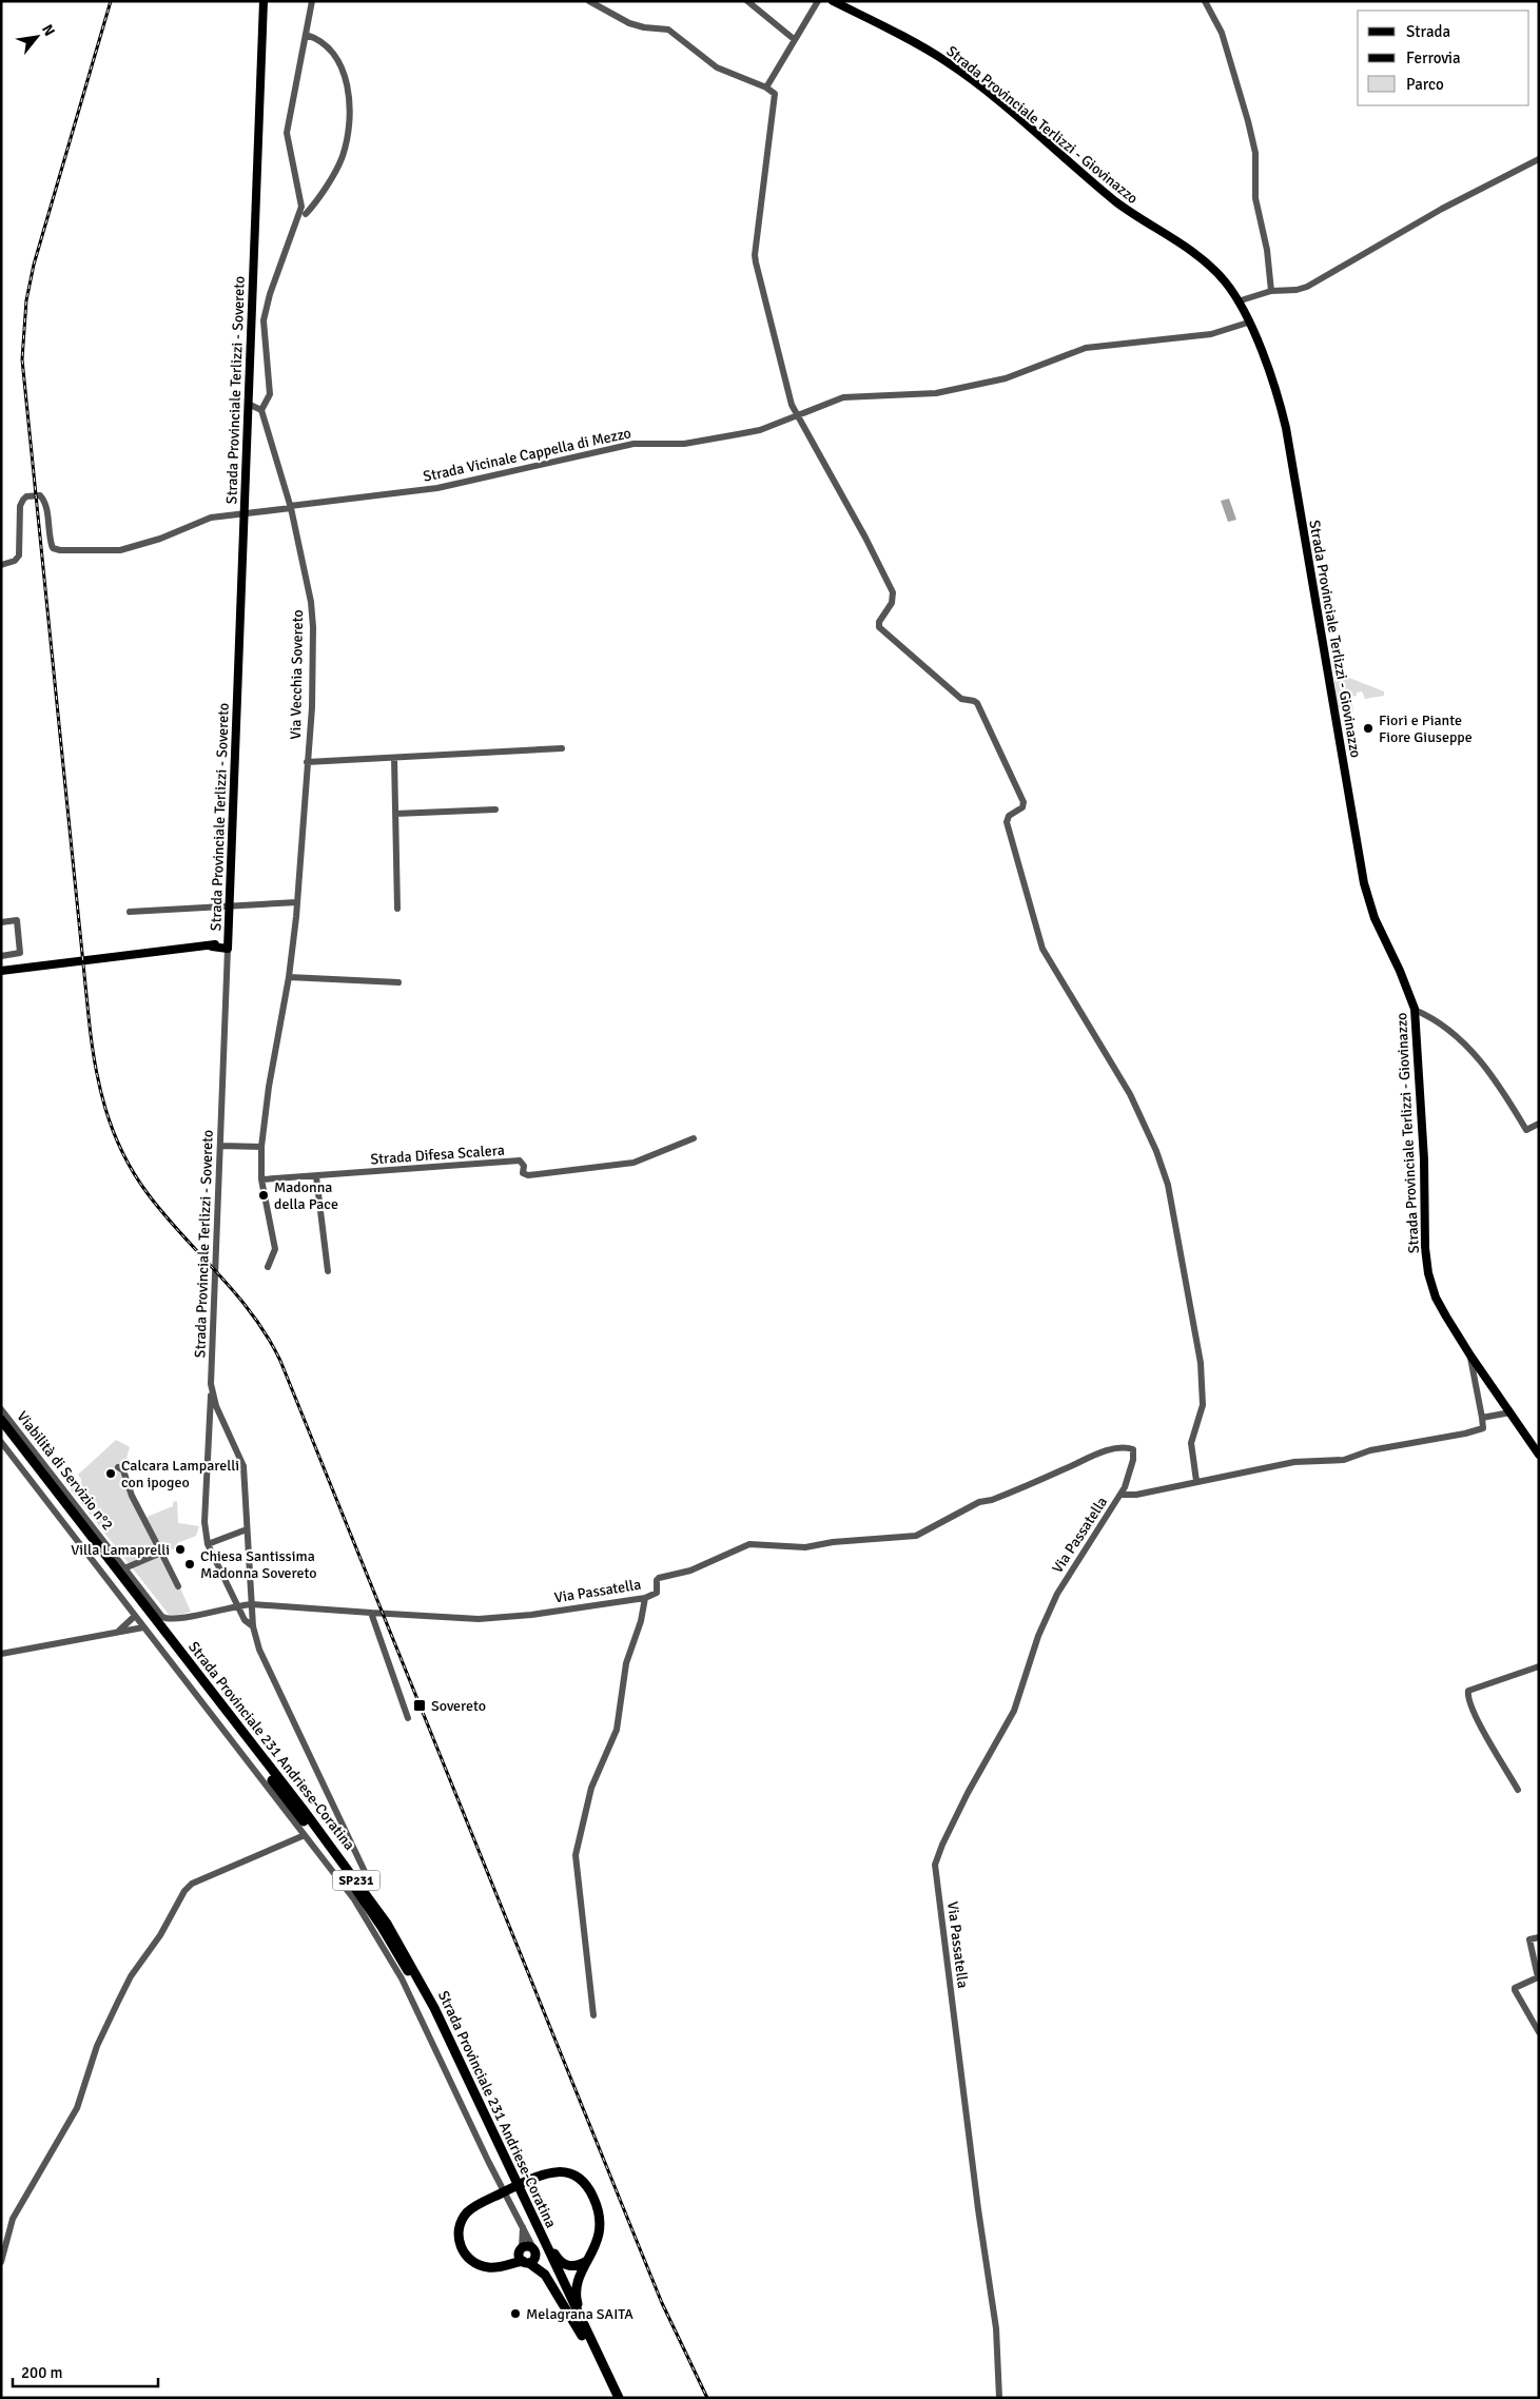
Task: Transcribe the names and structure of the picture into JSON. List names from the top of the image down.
{
  "streets": {
    "highway": ["Strada Provinciale 231 Andriese-Coratina", "SP231"],
    "main road": ["Strada Provinciale Terlizzi - Giovinazzo", "Strada Provinciale Terlizzi - Sovereto"],
    "street": [
      "Strada Vicinale Cappella di Mezzo",
      "Via Vecchia Sovereto",
      "Strada Difesa Scalera",
      "Viabilità di Servizio n°2",
      "Via Passatella"
    ]
  },
  "crossings": [
    ["Strada Provinciale Terlizzi - Giovinazzo", "Strada Vicinale Cappella di Mezzo"],
    ["Strada Provinciale Terlizzi - Sovereto", "Strada Vicinale Cappella di Mezzo"],
    ["Strada Provinciale Terlizzi - Sovereto", "Via Passatella"],
    ["Strada Vicinale Cappella di Mezzo", "Via Vecchia Sovereto"],
    ["Via Vecchia Sovereto", "Strada Difesa Scalera"],
    ["Viabilità di Servizio n°2", "Via Passatella"],
    ["Strada Provinciale 231 Andriese-Coratina", "SP231"]
  ],
  "places": {
    "other": [
      "Fiori e Piante Fiore Giuseppe",
      "Madonna della Pace",
      "Calcara Lamparelli con ipogeo",
      "Villa Lamaprelli",
      "Chiesa Santissima Madonna Sovereto",
      "Melagrana SAITA"
    ],
    "transit": ["Sovereto"]
  },
  "legend": ["Strada", "Ferrovia", "Parco"],
  "scale_bar": "200 m",
  "north": "top right"
}
